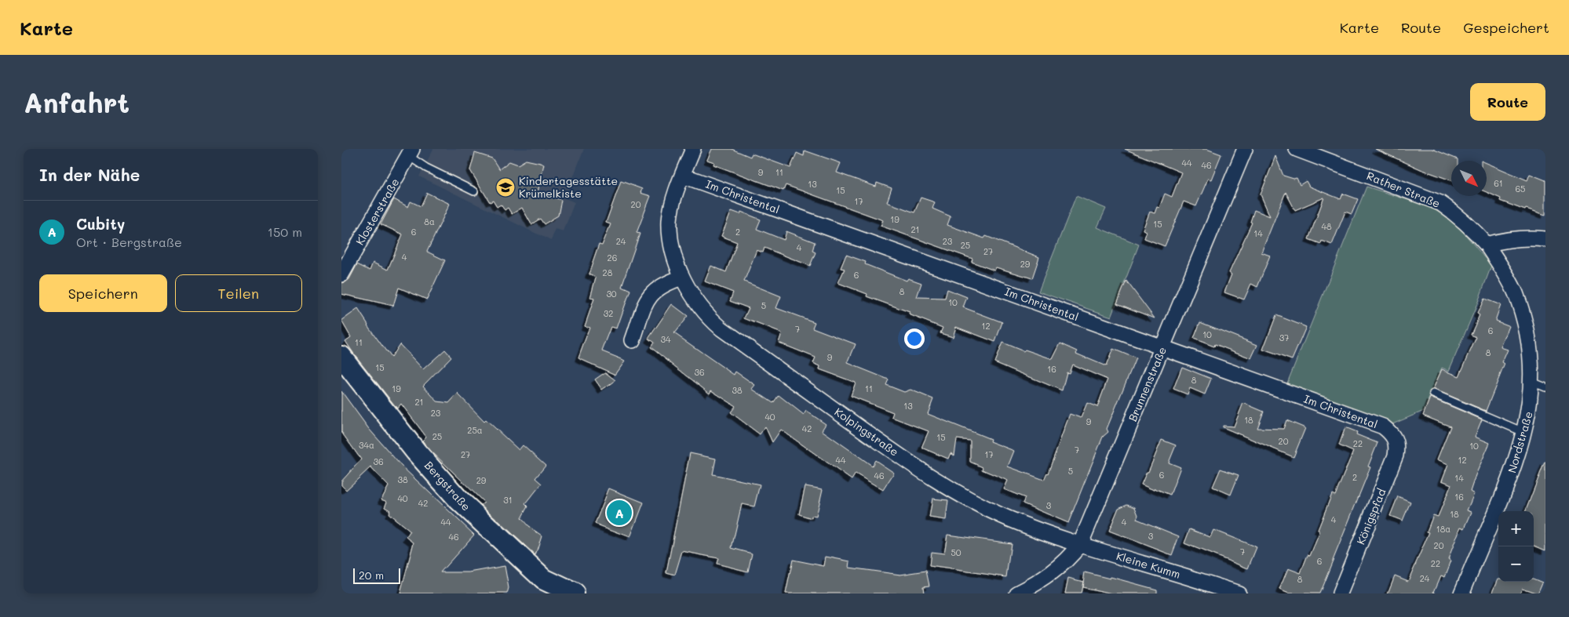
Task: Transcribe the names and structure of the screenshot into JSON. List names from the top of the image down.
{
  "streets": {
    "street": [
      "Rather Straße",
      "Im Christental",
      "Klosterstraße",
      "Brunnenstraße",
      "Kolpingstraße",
      "Nordstraße",
      "Bergstraße",
      "Königspfad",
      "Kleine Kumm"
    ]
  },
  "crossings": [
    ["Rather Straße", "Nordstraße"],
    ["Im Christental", "Brunnenstraße"],
    ["Im Christental", "Kolpingstraße"],
    ["Im Christental", "Königspfad"],
    ["Brunnenstraße", "Kolpingstraße"],
    ["Brunnenstraße", "Kleine Kumm"],
    ["Kolpingstraße", "Kleine Kumm"]
  ],
  "places": {
    "school or university": ["Kindertagesstätte Krümelkiste"]
  },
  "house_numbers": [
    "44",
    "46",
    "9",
    "11",
    "61",
    "13",
    "65",
    "15",
    "17",
    "20",
    "19",
    "8a",
    "15",
    "48",
    "21",
    "6",
    "2",
    "14",
    "24",
    "23",
    "25",
    "4",
    "27",
    "4",
    "26",
    "29",
    "28",
    "6",
    "8",
    "30",
    "10",
    "5",
    "32",
    "12",
    "7",
    "6",
    "10",
    "37",
    "34",
    "11",
    "8",
    "9",
    "15",
    "16",
    "36",
    "8",
    "19",
    "11",
    "38",
    "21",
    "13",
    "23",
    "40",
    "18",
    "9",
    "42",
    "25a",
    "25",
    "15",
    "20",
    "22",
    "34a",
    "10",
    "7",
    "27",
    "17",
    "44",
    "12",
    "36",
    "5",
    "6",
    "46",
    "2",
    "14",
    "38",
    "29",
    "16",
    "40",
    "31",
    "42",
    "3",
    "18",
    "4",
    "44",
    "4",
    "18a",
    "3",
    "46",
    "20",
    "7",
    "50",
    "6",
    "22",
    "24",
    "8"
  ],
  "scale_bar": "20 m",
  "north": "bottom right",
  "page": {
    "header": "Karte",
    "nav": ["Karte", "Route", "Gespeichert"],
    "buttons": [
      "Route",
      ["Speichern", "Teilen"]
    ],
    "title": "Anfahrt",
    "heading": "In der Nähe",
    "list": [
      {
        "mark": "A",
        "name": "Cubity",
        "note": "Ort · Bergstraße",
        "value": "150 m"
      }
    ],
    "pins": "A",
    "map_buttons": ["+", "−"],
    "scale": "20 m"
  }
}
